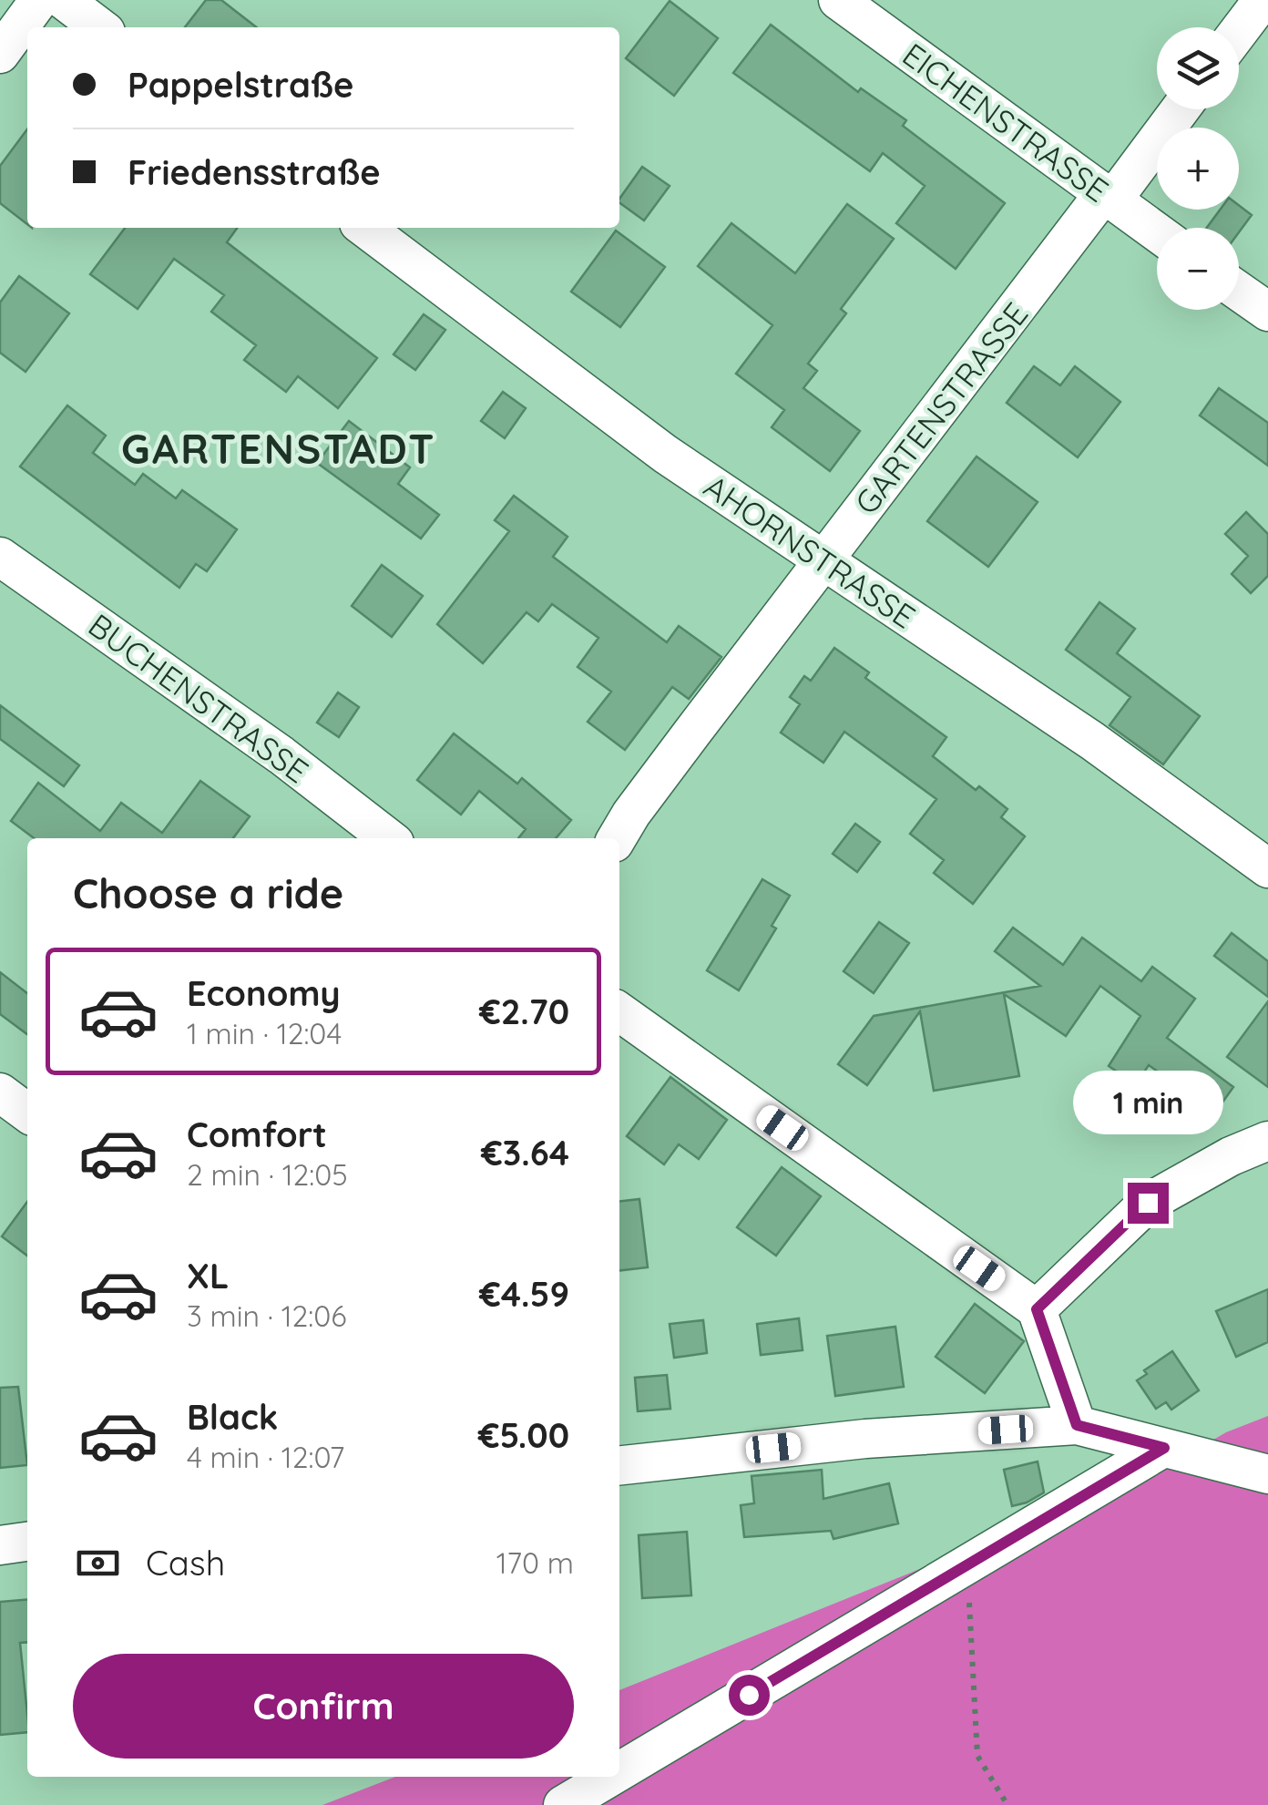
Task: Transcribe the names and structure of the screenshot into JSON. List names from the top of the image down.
{
  "streets": {
    "street": [
      "EICHENSTRASSE",
      "GARTENSTRASSE",
      "AHORNSTRASSE",
      "BUCHENSTRASSE"
    ]
  },
  "crossings": [
    ["EICHENSTRASSE", "GARTENSTRASSE"],
    ["GARTENSTRASSE", "AHORNSTRASSE"]
  ],
  "districts": ["GARTENSTADT"],
  "page": {
    "map_buttons": ["+", "−"],
    "banner": ["Pappelstraße", "Friedensstraße"],
    "heading": "Choose a ride",
    "list": [
      {
        "name": "Economy",
        "note": "1 min · 12:04",
        "value": "€2.70"
      },
      {
        "name": "Comfort",
        "note": "2 min · 12:05",
        "value": "€3.64"
      },
      {
        "name": "XL",
        "note": "3 min · 12:06",
        "value": "€4.59"
      },
      {
        "name": "Black",
        "note": "4 min · 12:07",
        "value": "€5.00"
      }
    ],
    "bubble": "1 min",
    "pay": ["Cash", "170 m"],
    "buttons": "Confirm"
  }
}
